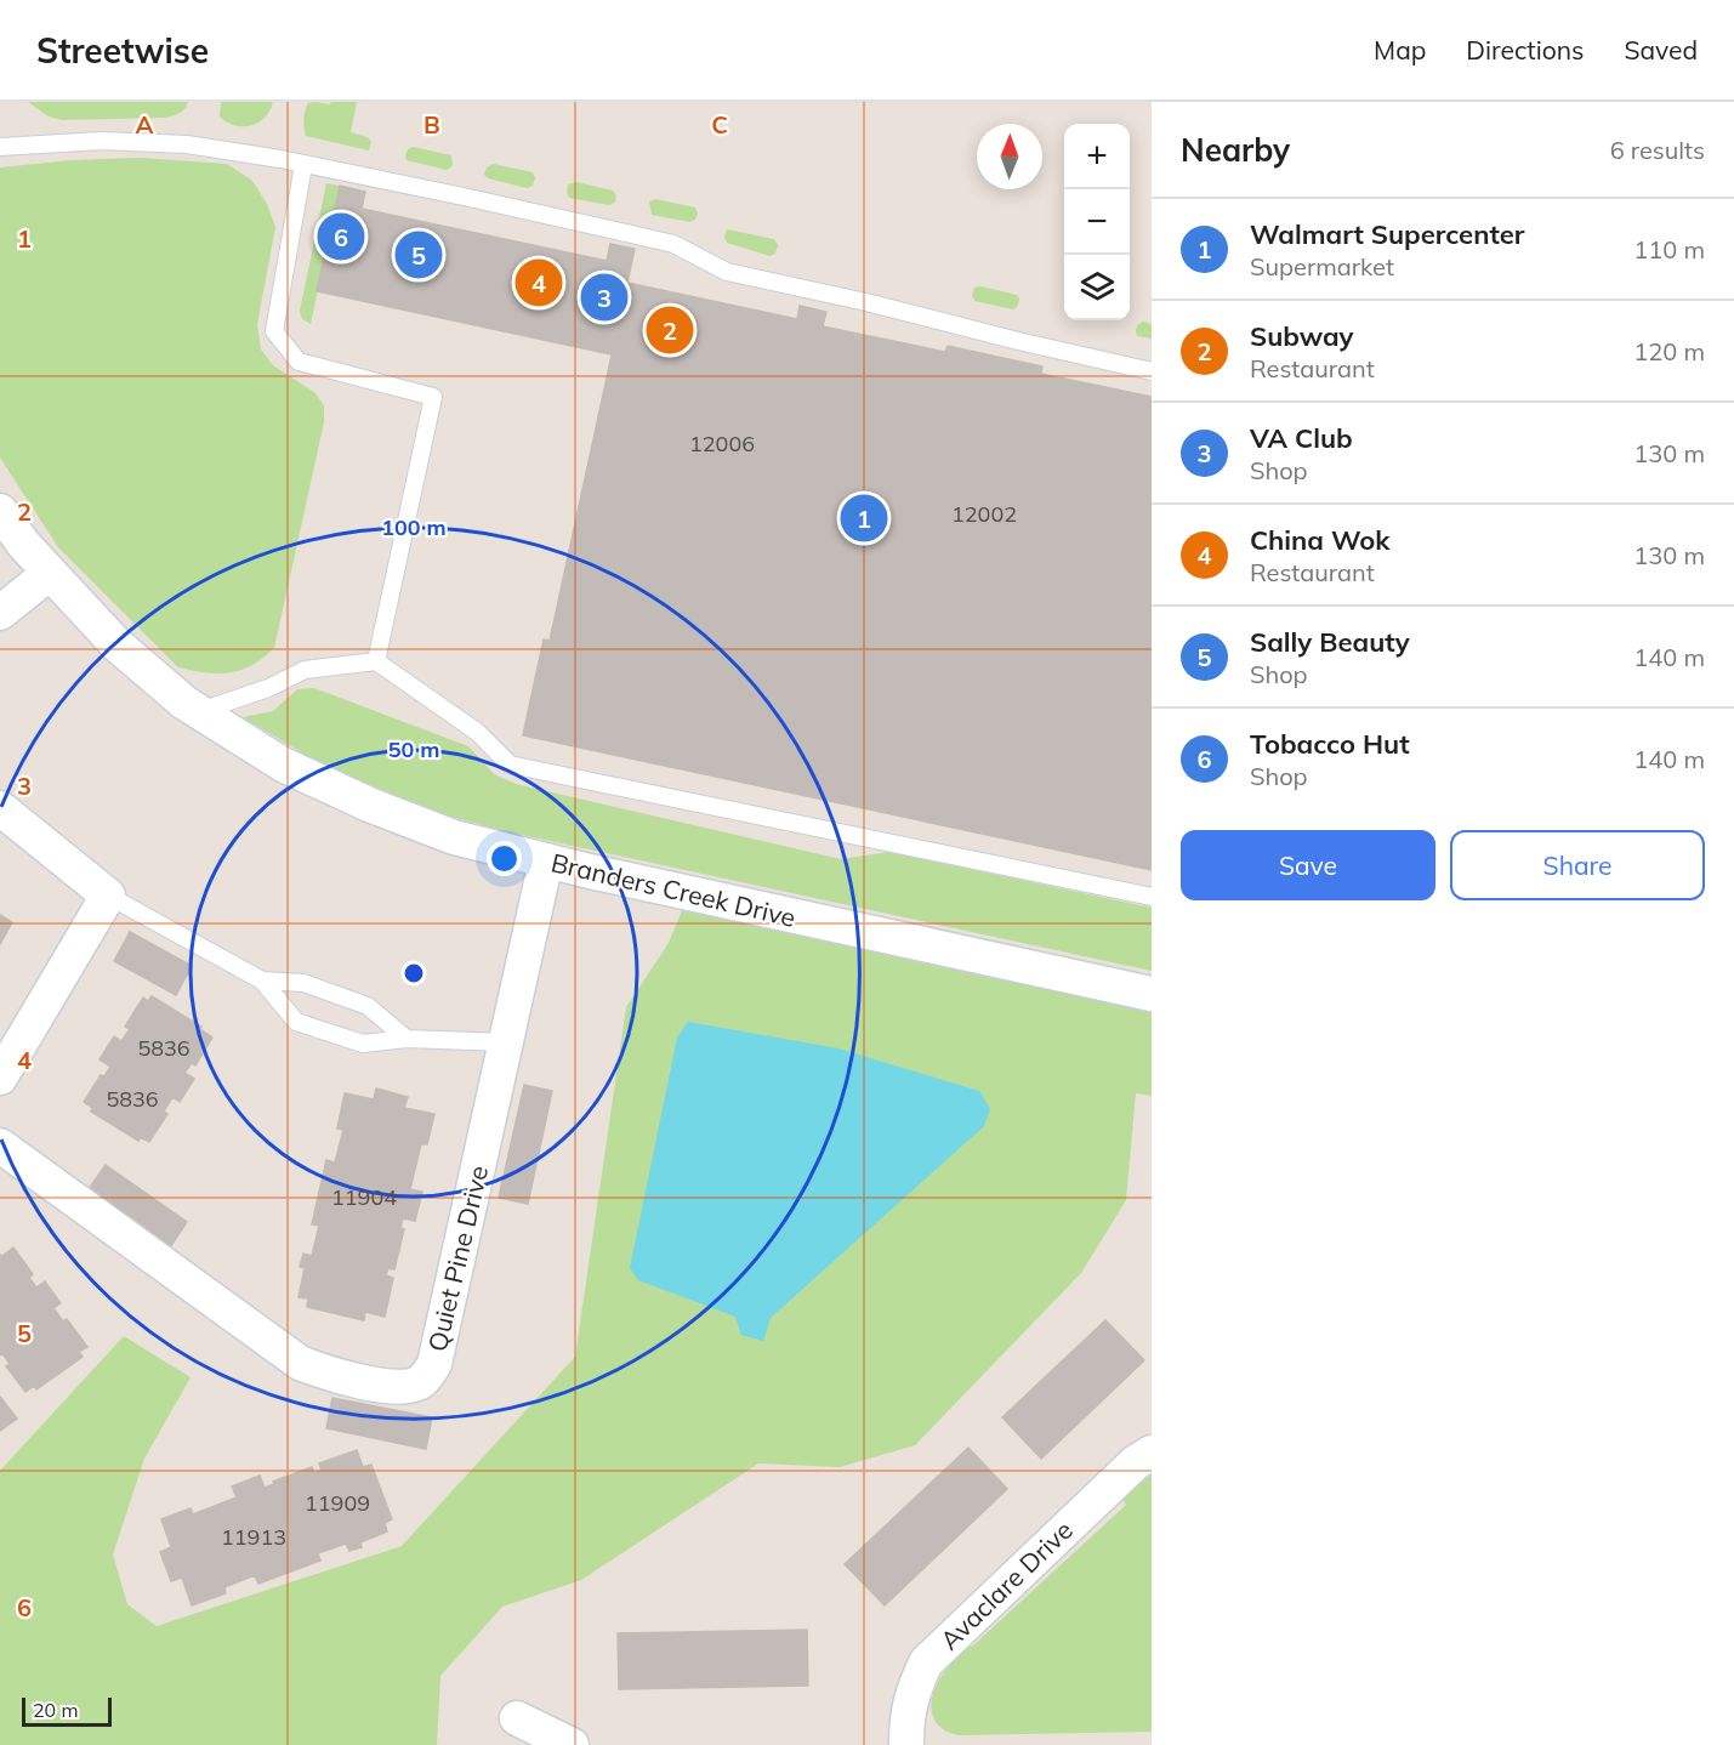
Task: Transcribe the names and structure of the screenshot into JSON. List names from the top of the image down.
{
  "streets": {
    "street": ["Branders Creek Drive", "Quiet Pine Drive", "Avaclare Drive"]
  },
  "crossings": [
    ["Branders Creek Drive", "Quiet Pine Drive"]
  ],
  "house_numbers": [
    "12006",
    "12002",
    "5836",
    "5836",
    "11904",
    "11909",
    "11913"
  ],
  "scale_bar": "20 m",
  "north": "top",
  "page": {
    "header": "Streetwise",
    "nav": ["Map", "Directions", "Saved"],
    "heading": ["Nearby", "6 results"],
    "map_buttons": ["+", "−"],
    "list": [
      {
        "mark": "1",
        "name": "Walmart Supercenter",
        "note": "Supermarket",
        "value": "110 m"
      },
      {
        "mark": "2",
        "name": "Subway",
        "note": "Restaurant",
        "value": "120 m"
      },
      {
        "mark": "3",
        "name": "VA Club",
        "note": "Shop",
        "value": "130 m"
      },
      {
        "mark": "4",
        "name": "China Wok",
        "note": "Restaurant",
        "value": "130 m"
      },
      {
        "mark": "5",
        "name": "Sally Beauty",
        "note": "Shop",
        "value": "140 m"
      },
      {
        "mark": "6",
        "name": "Tobacco Hut",
        "note": "Shop",
        "value": "140 m"
      }
    ],
    "pins": [
      "6",
      "5",
      "4",
      "3",
      "2",
      "1"
    ],
    "buttons": ["Save", "Share"],
    "scale": "20 m"
  },
  "grid": {
    "columns": ["A", "B", "C"],
    "rows": [
      "1",
      "2",
      "3",
      "4",
      "5",
      "6"
    ]
  },
  "rings": ["100 m", "50 m"]
}
